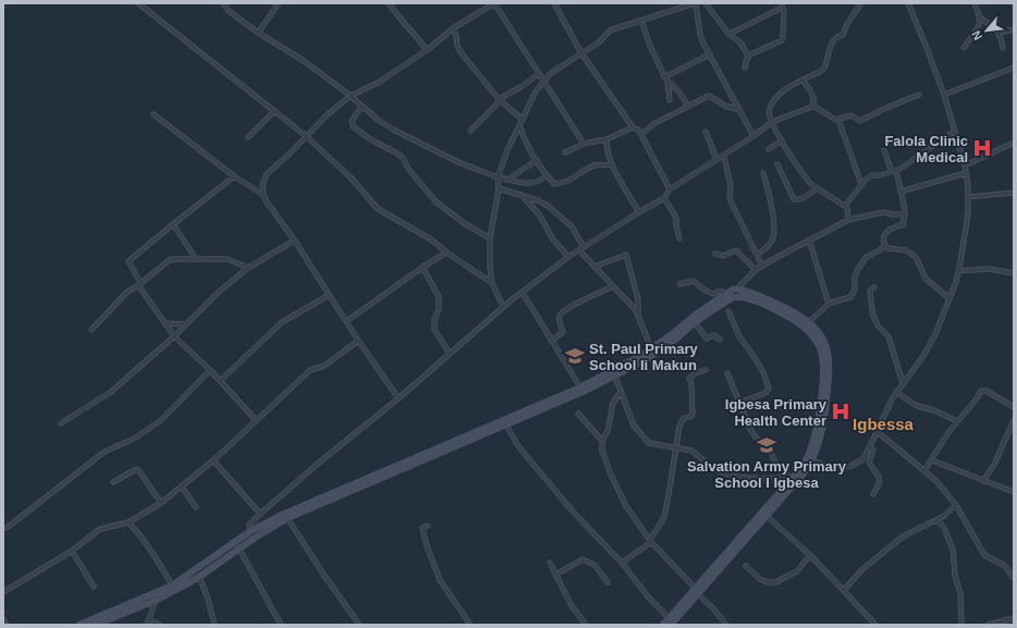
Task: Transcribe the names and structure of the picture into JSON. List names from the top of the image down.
{
  "districts": ["Igbessa"],
  "places": {
    "hospital": ["Falola Clinic Medical", "Igbesa Primary Health Center"],
    "school or university": ["St. Paul Primary School Ii Makun", "Salvation Army Primary School I Igbesa"]
  },
  "north": "bottom left"
}
